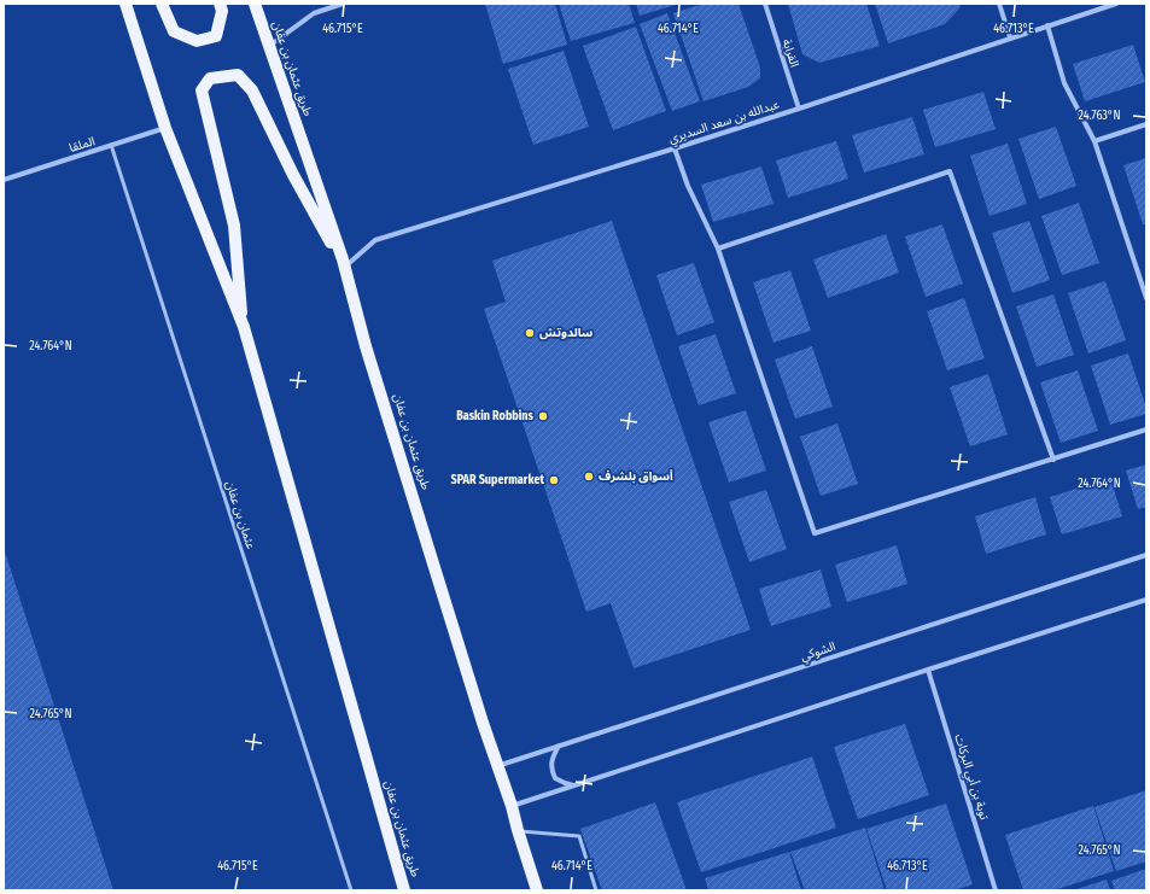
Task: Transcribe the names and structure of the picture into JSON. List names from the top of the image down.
{
  "streets": {
    "main road": ["طريق عثمان بن عفان"],
    "street": [
      "القرابة",
      "عبدالله بن سعد السديري",
      "الملقا",
      "الشوكي",
      "توبة بن أبي البركات"
    ],
    "lane": ["عثمان بن عفان"]
  },
  "crossings": [
    ["القرابة", "عبدالله بن سعد السديري"],
    ["طريق عثمان بن عفان", "عبدالله بن سعد السديري"],
    ["طريق عثمان بن عفان", "الملقا"],
    ["طريق عثمان بن عفان", "الشوكي"],
    ["الملقا", "عثمان بن عفان"]
  ],
  "places": [
    "سالدوتش",
    "Baskin Robbins",
    "أسواق بلشرف",
    "SPAR Supermarket"
  ],
  "coordinates": [
    "46.715°E",
    "46.714°E",
    "46.713°E",
    "24.763°N",
    "24.764°N",
    "24.765°N"
  ]
}
